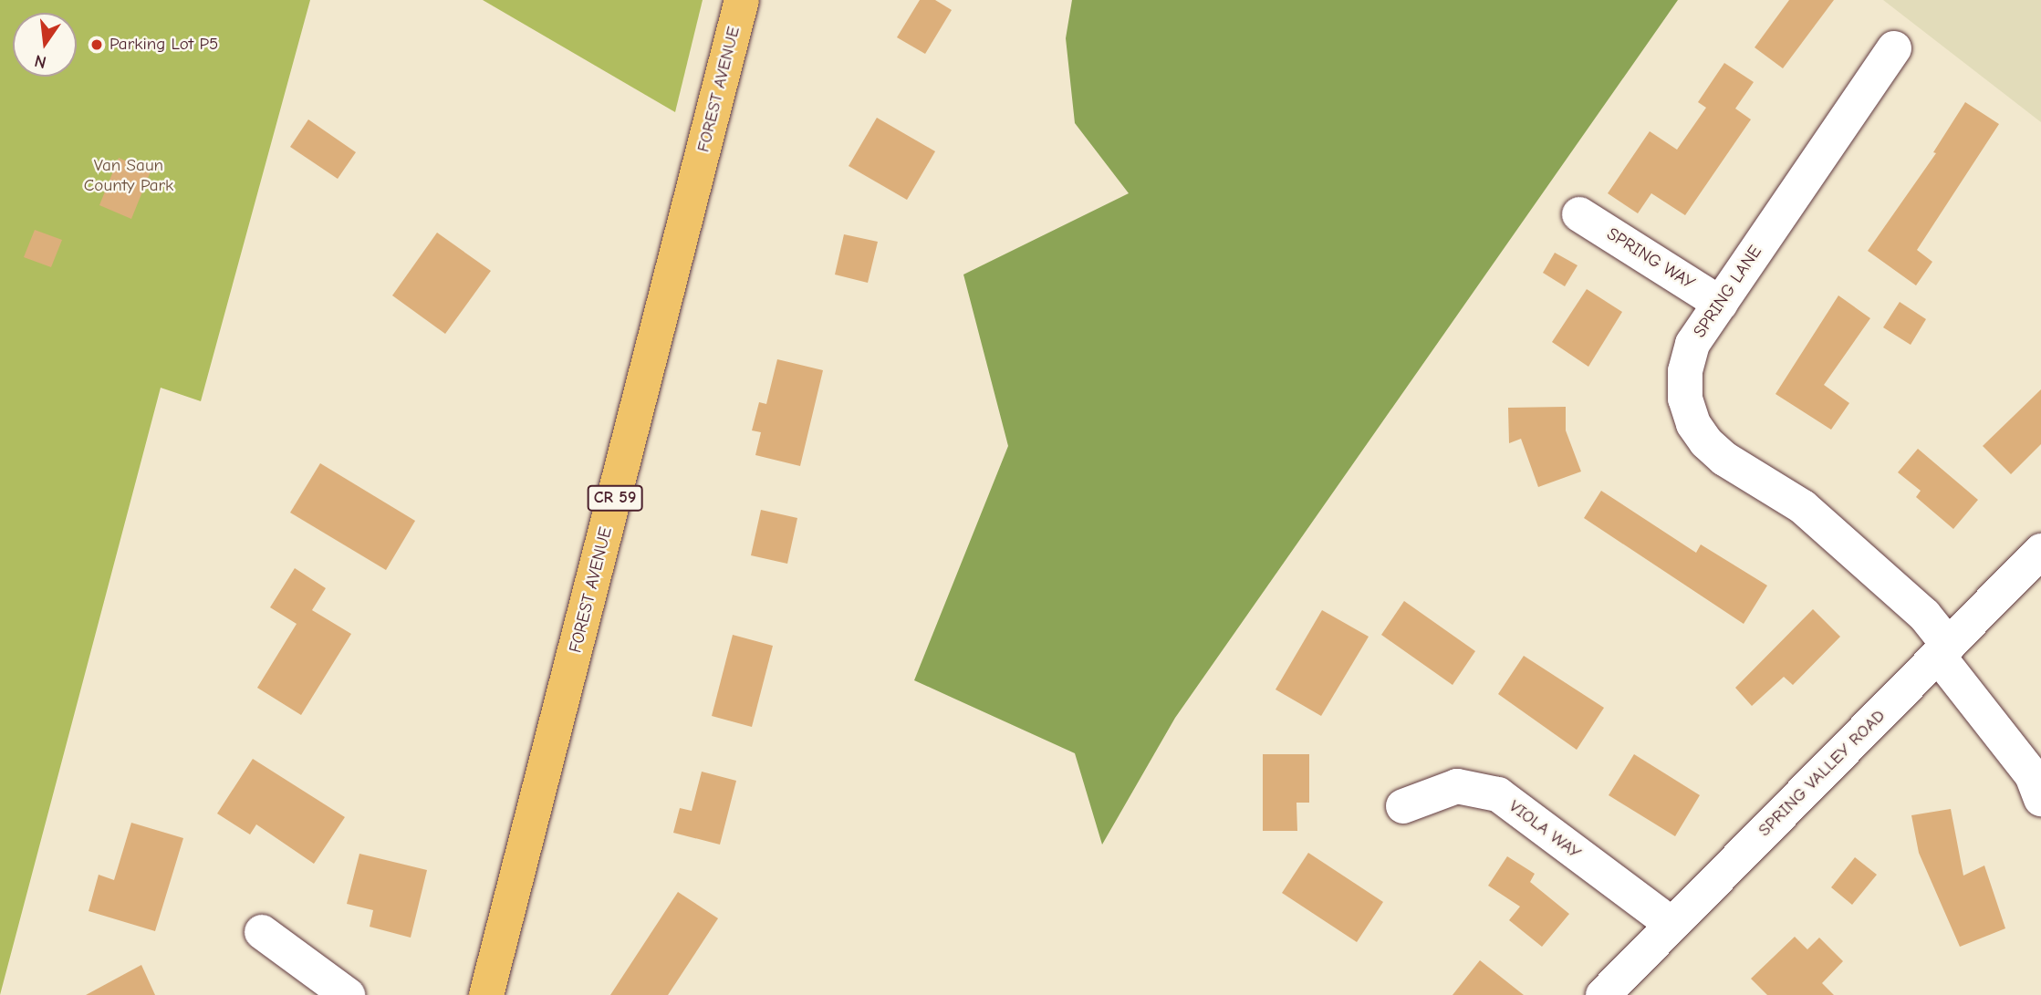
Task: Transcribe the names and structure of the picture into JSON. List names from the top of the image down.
{
  "streets": {
    "main road": ["FOREST AVENUE", "CR 59"],
    "street": [
      "SPRING WAY",
      "SPRING LANE",
      "SPRING VALLEY ROAD",
      "VIOLA WAY"
    ]
  },
  "crossings": [
    ["SPRING WAY", "SPRING LANE"],
    ["SPRING LANE", "SPRING VALLEY ROAD"],
    ["SPRING VALLEY ROAD", "VIOLA WAY"]
  ],
  "parks": ["Van Saun County Park"],
  "places": ["Parking Lot P5"],
  "north": "bottom"
}
